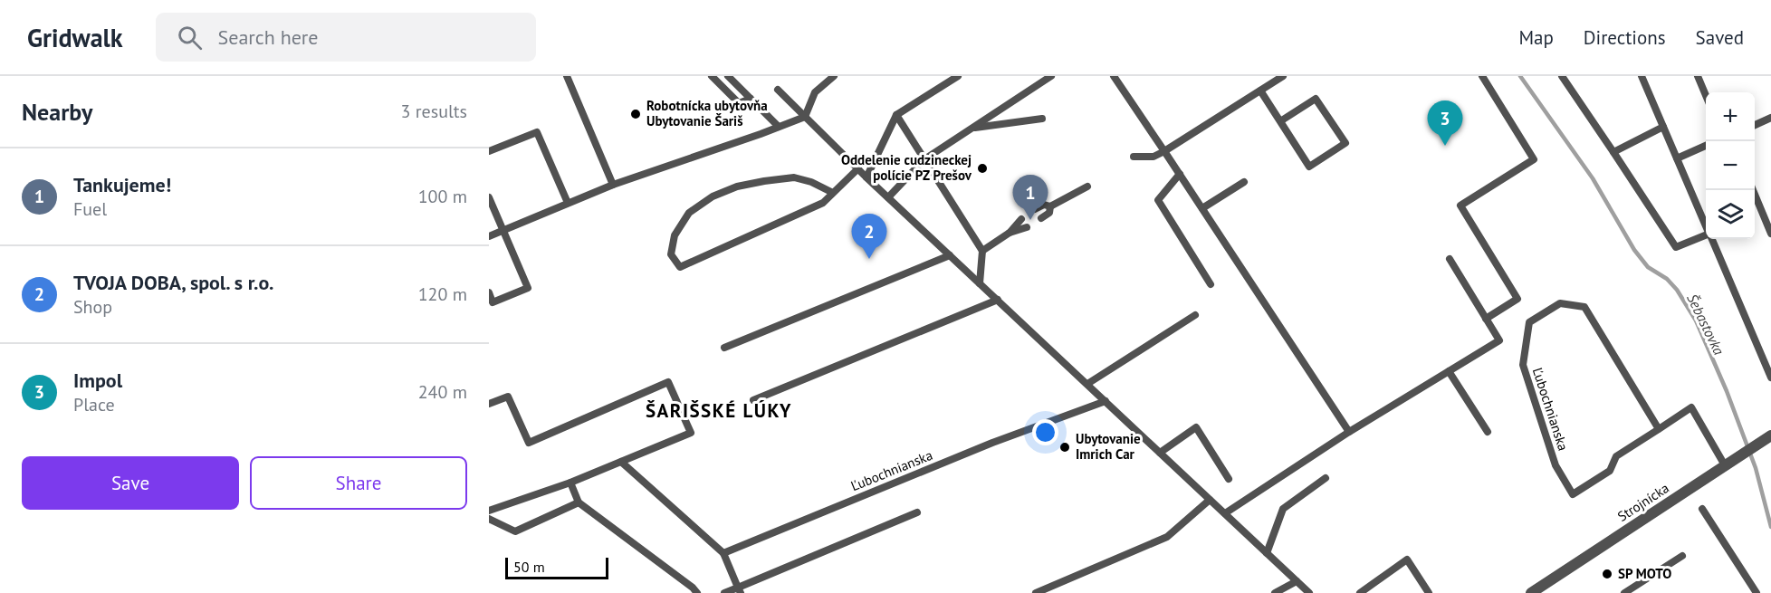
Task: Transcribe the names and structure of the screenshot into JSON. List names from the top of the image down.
{
  "streets": {
    "street": ["Strojnícka"],
    "lane": ["Ľubochnianska"]
  },
  "crossings": [
    ["Ľubochnianska", "Strojnícka"]
  ],
  "districts": ["ŠARIŠSKÉ LÚKY"],
  "water": ["Šebastovka"],
  "places": [
    "Robotnícka ubytovňa Ubytovanie Šariš",
    "Oddelenie cudzineckej polície PZ Prešov",
    "Ubytovanie Imrich Car",
    "SP MOTO"
  ],
  "scale_bar": "50 m",
  "page": {
    "header": "Gridwalk",
    "search": "Search here",
    "nav": ["Map", "Directions", "Saved"],
    "heading": ["Nearby", "3 results"],
    "map_buttons": ["+", "−"],
    "pins": ["3", "1", "2"],
    "list": [
      {
        "mark": "1",
        "name": "Tankujeme!",
        "note": "Fuel",
        "value": "100 m"
      },
      {
        "mark": "2",
        "name": "TVOJA DOBA, spol. s r.o.",
        "note": "Shop",
        "value": "120 m"
      },
      {
        "mark": "3",
        "name": "Impol",
        "note": "Place",
        "value": "240 m"
      }
    ],
    "buttons": ["Save", "Share"],
    "scale": "50 m"
  }
}
